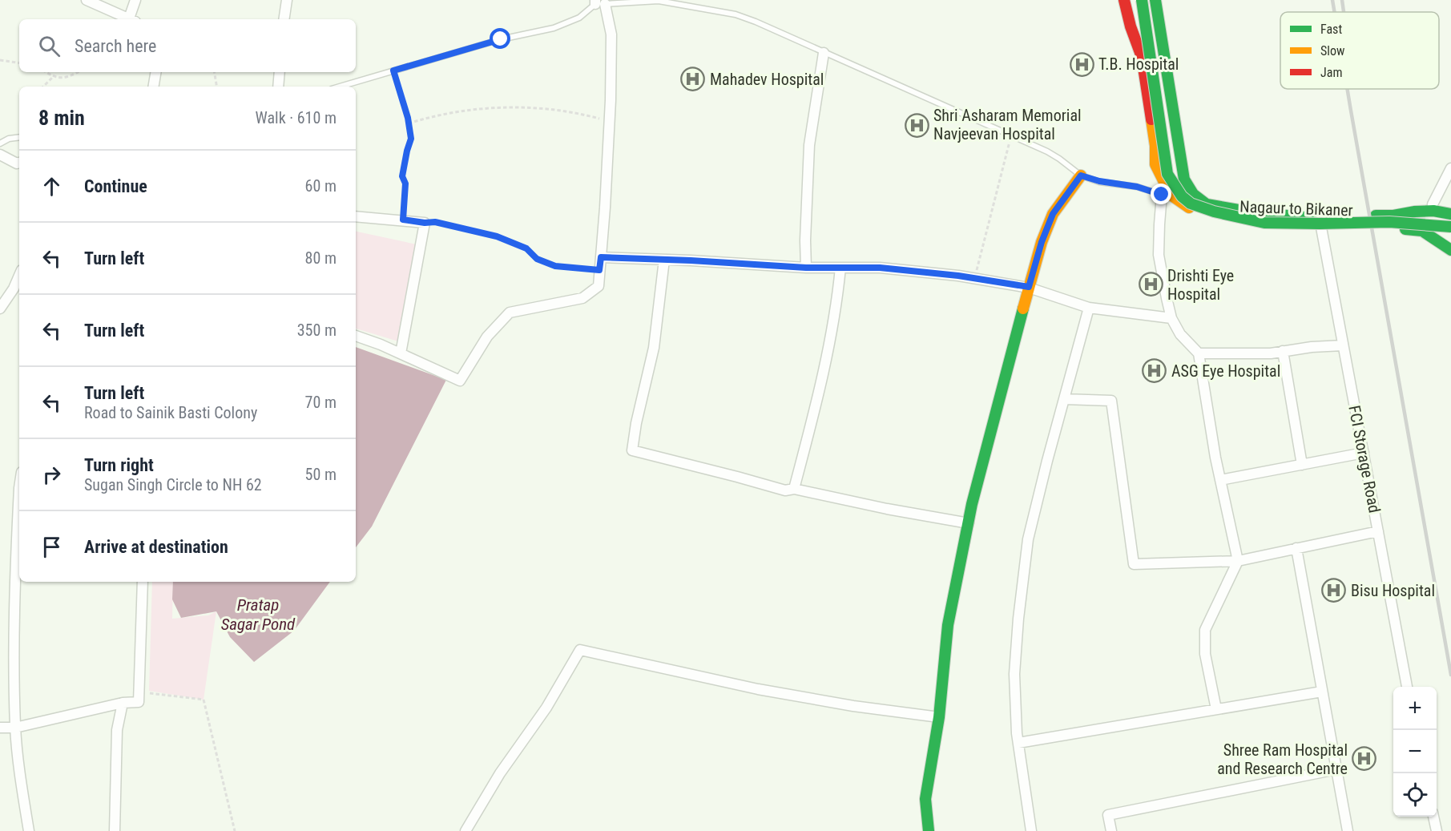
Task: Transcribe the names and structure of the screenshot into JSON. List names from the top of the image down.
{
  "streets": {
    "main road": ["Nagaur to Bikaner"],
    "street": ["FCI Storage Road"]
  },
  "crossings": [
    ["Nagaur to Bikaner", "FCI Storage Road"]
  ],
  "water": ["Pratap Sagar Pond"],
  "places": {
    "hospital": [
      "T.B. Hospital",
      "Mahadev Hospital",
      "Shri Asharam Memorial Navjeevan Hospital",
      "Drishti Eye Hospital",
      "ASG Eye Hospital",
      "Bisu Hospital",
      "Shree Ram Hospital and Research Centre"
    ]
  },
  "legend": ["Fast", "Slow", "Jam"],
  "page": {
    "search": "Search here",
    "heading": ["8 min", "Walk · 610 m"],
    "list": [
      ["Continue", "60 m"],
      ["Turn left", "80 m"],
      ["Turn left", "350 m"],
      ["Turn left", "Road to Sainik Basti Colony", "70 m"],
      ["Turn right", "Sugan Singh Circle to NH 62", "50 m"],
      "Arrive at destination"
    ],
    "map_buttons": ["+", "−"]
  }
}
